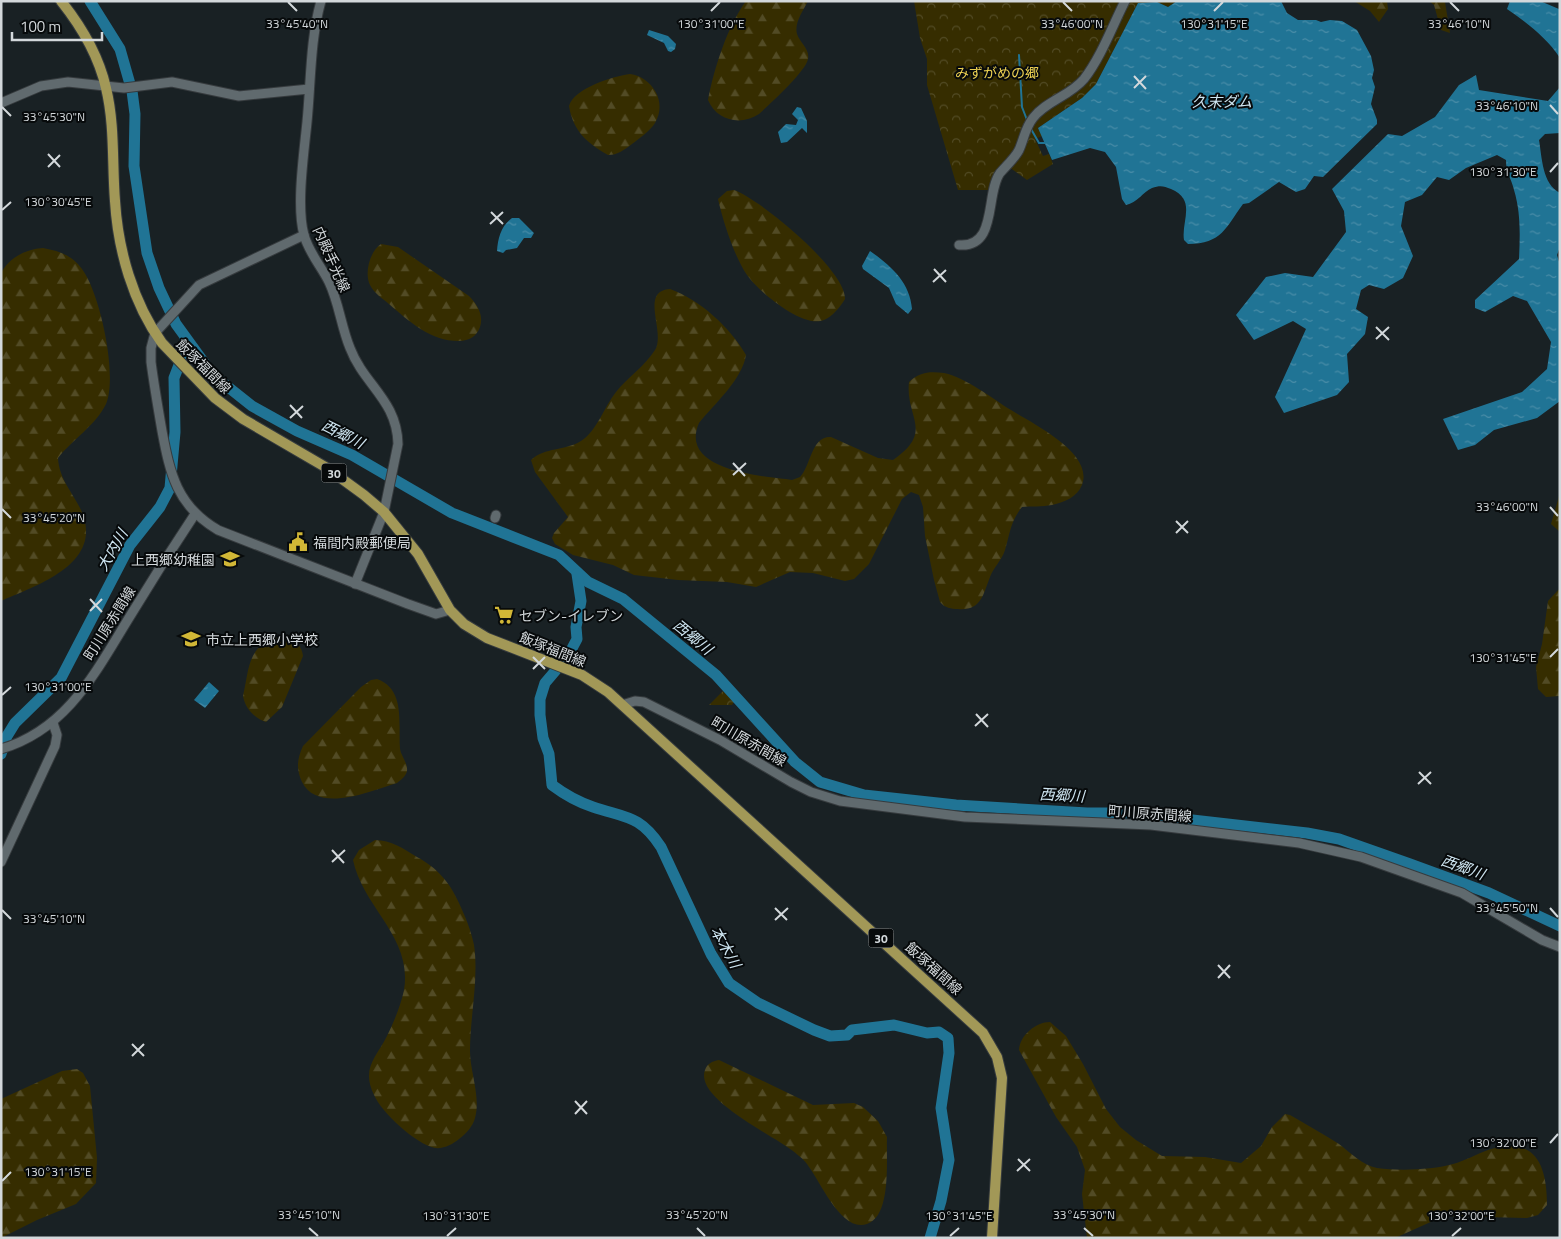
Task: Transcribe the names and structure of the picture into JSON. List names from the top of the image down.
{
  "streets": {
    "main road": [
      "内殿手光線",
      "飯塚福間線",
      "30",
      "町川原赤間線"
    ]
  },
  "crossings": [
    ["内殿手光線", "飯塚福間線"],
    ["飯塚福間線", "町川原赤間線"]
  ],
  "water": [
    "久末ダム",
    "西郷川",
    "大内川",
    "本木川"
  ],
  "parks": ["みずがめの郷"],
  "places": {
    "public building": ["福間内殿郵便局"],
    "school or university": ["上西郷幼稚園", "市立上西郷小学校"],
    "supermarket": ["セブン-イレブン"]
  },
  "scale_bar": "100 m",
  "coordinates": [
    "130°31'00\"E",
    "130°31'15\"E",
    "33°45'40\"N",
    "33°46'00\"N",
    "33°46'10\"N",
    "33°45'30\"N",
    "130°31'30\"E",
    "130°30'45\"E",
    "33°45'20\"N",
    "130°31'45\"E",
    "33°45'50\"N",
    "33°45'10\"N",
    "130°32'00\"E"
  ]
}
